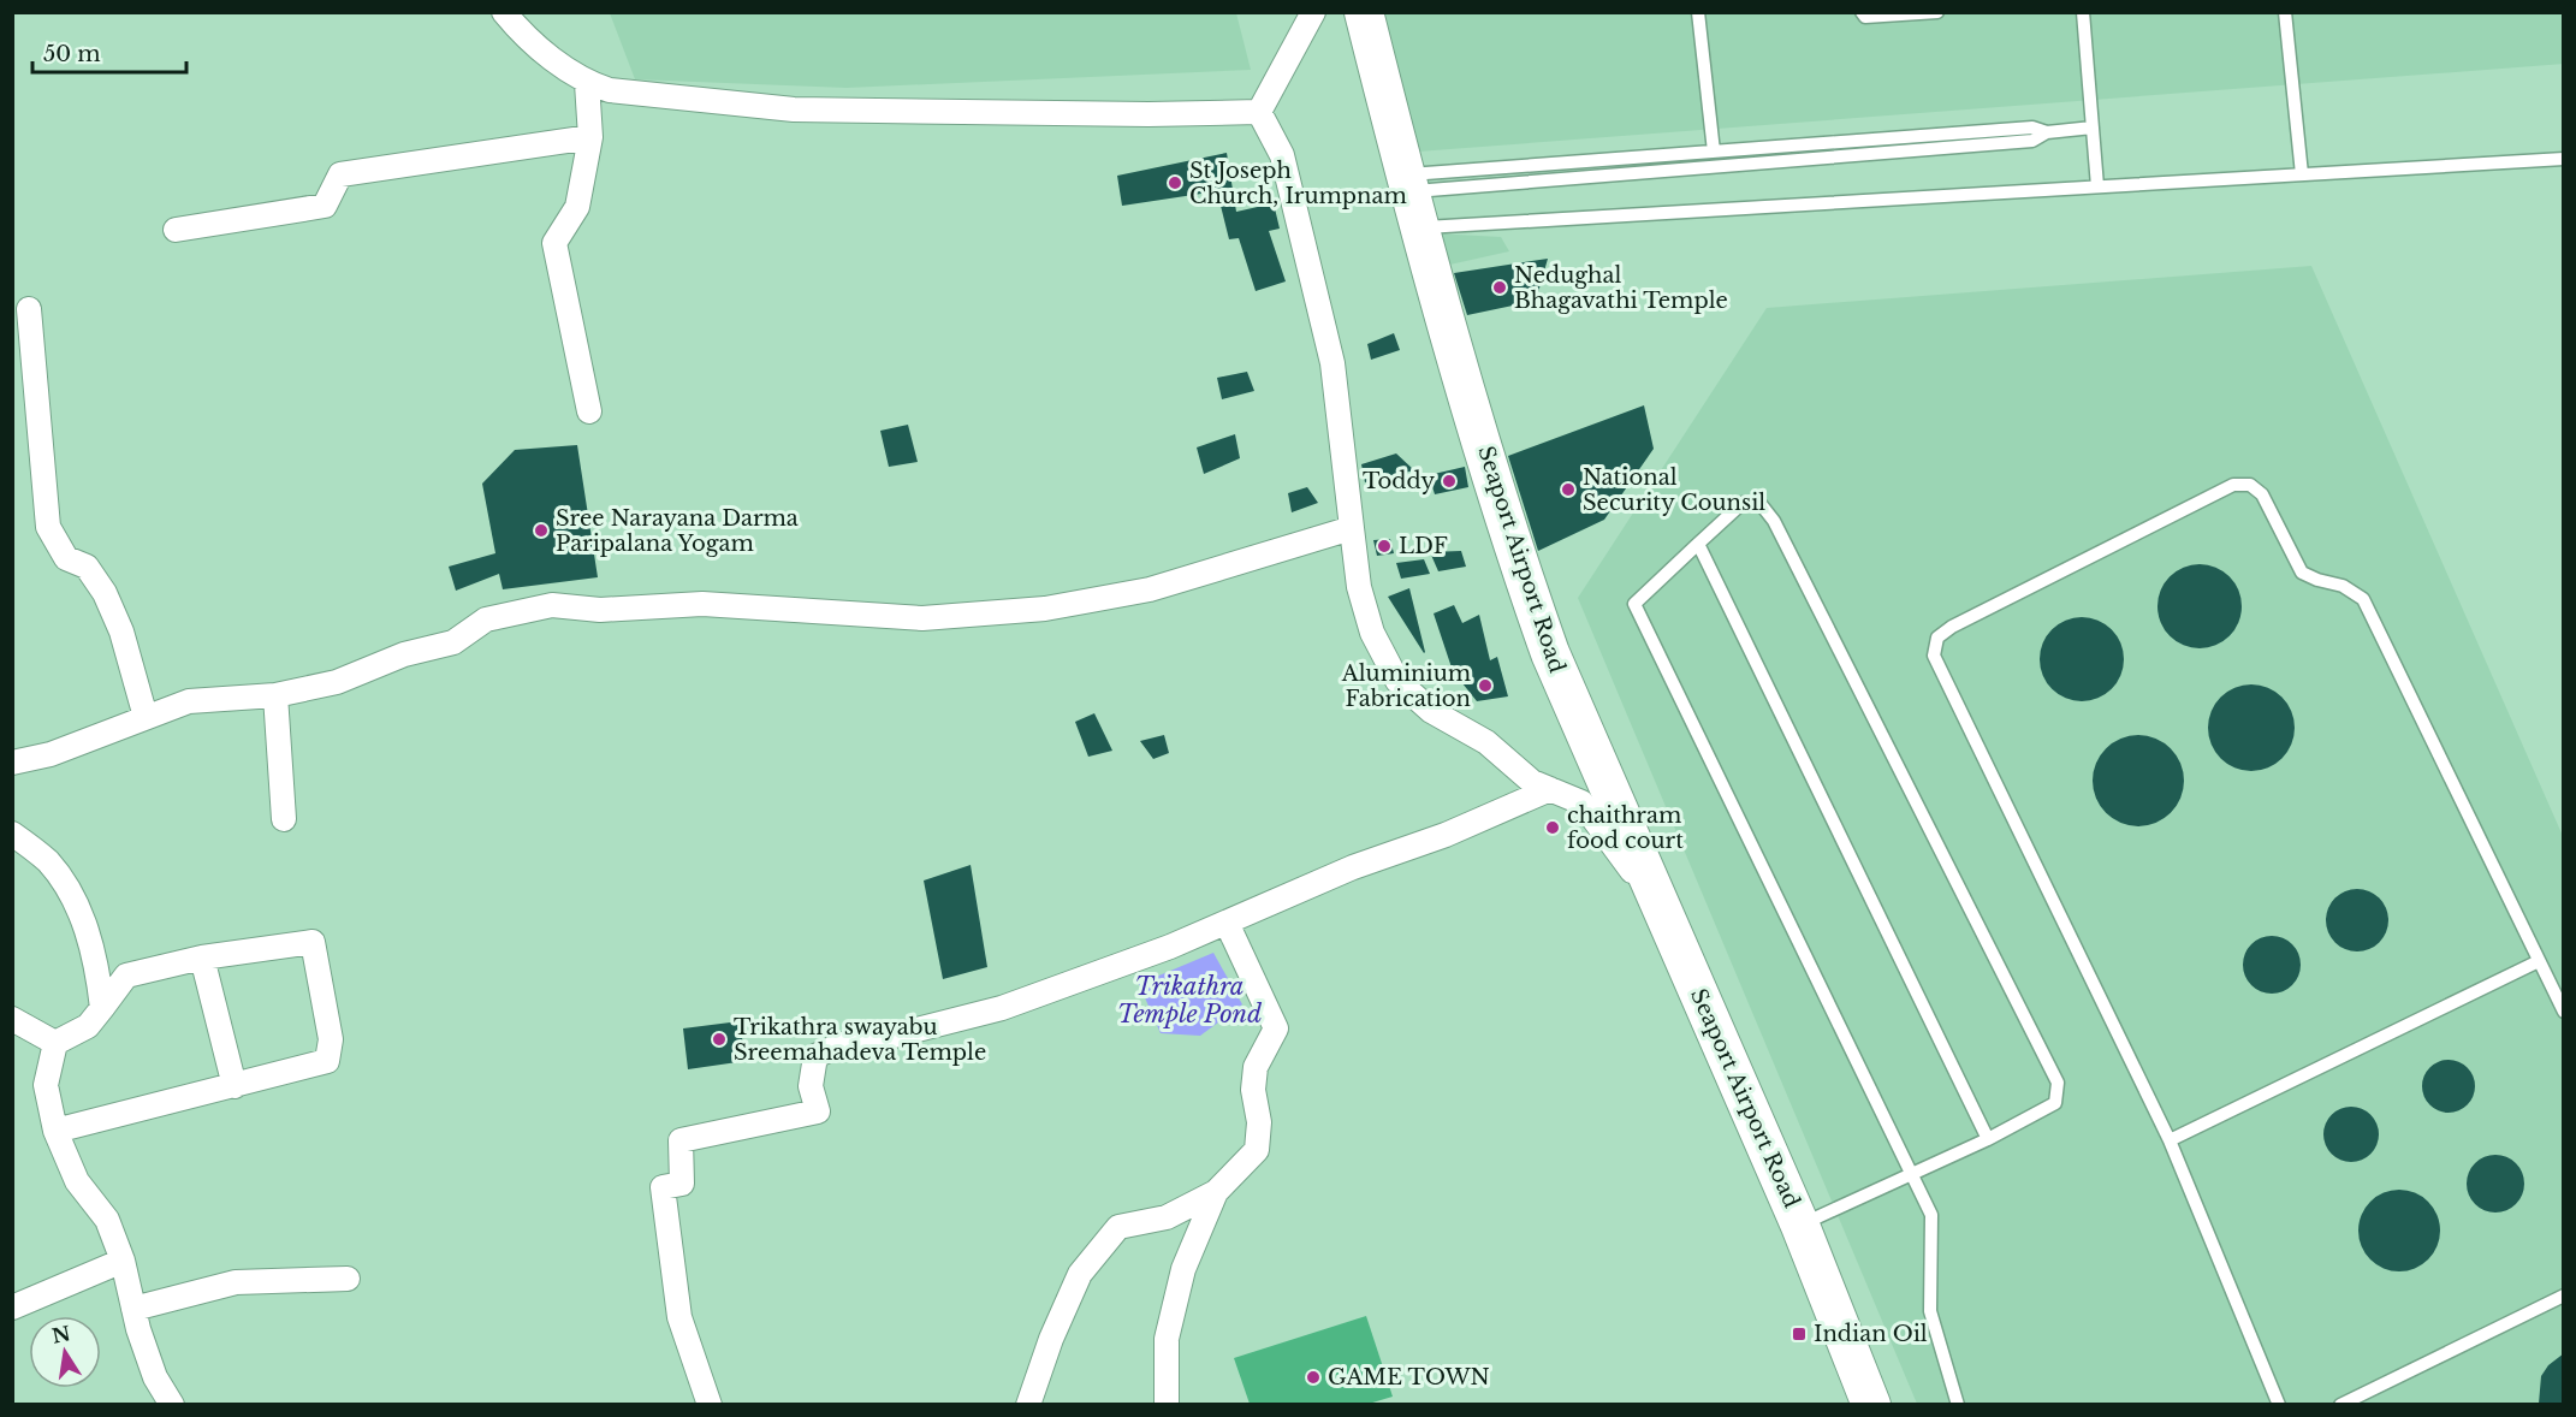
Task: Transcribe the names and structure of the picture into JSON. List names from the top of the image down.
{
  "streets": {
    "main road": ["Seaport Airport Road"]
  },
  "water": ["Trikathra Temple Pond"],
  "places": {
    "other": [
      "St Joseph Church, Irumpnam",
      "Nedughal Bhagavathi Temple",
      "Toddy",
      "National Security Counsil",
      "Sree Narayana Darma Paripalana Yogam",
      "LDF",
      "Aluminium Fabrication",
      "chaithram food court",
      "Trikathra swayabu Sreemahadeva Temple",
      "GAME TOWN"
    ],
    "transit": ["Indian Oil"]
  },
  "scale_bar": "50 m",
  "north": "top"
}
